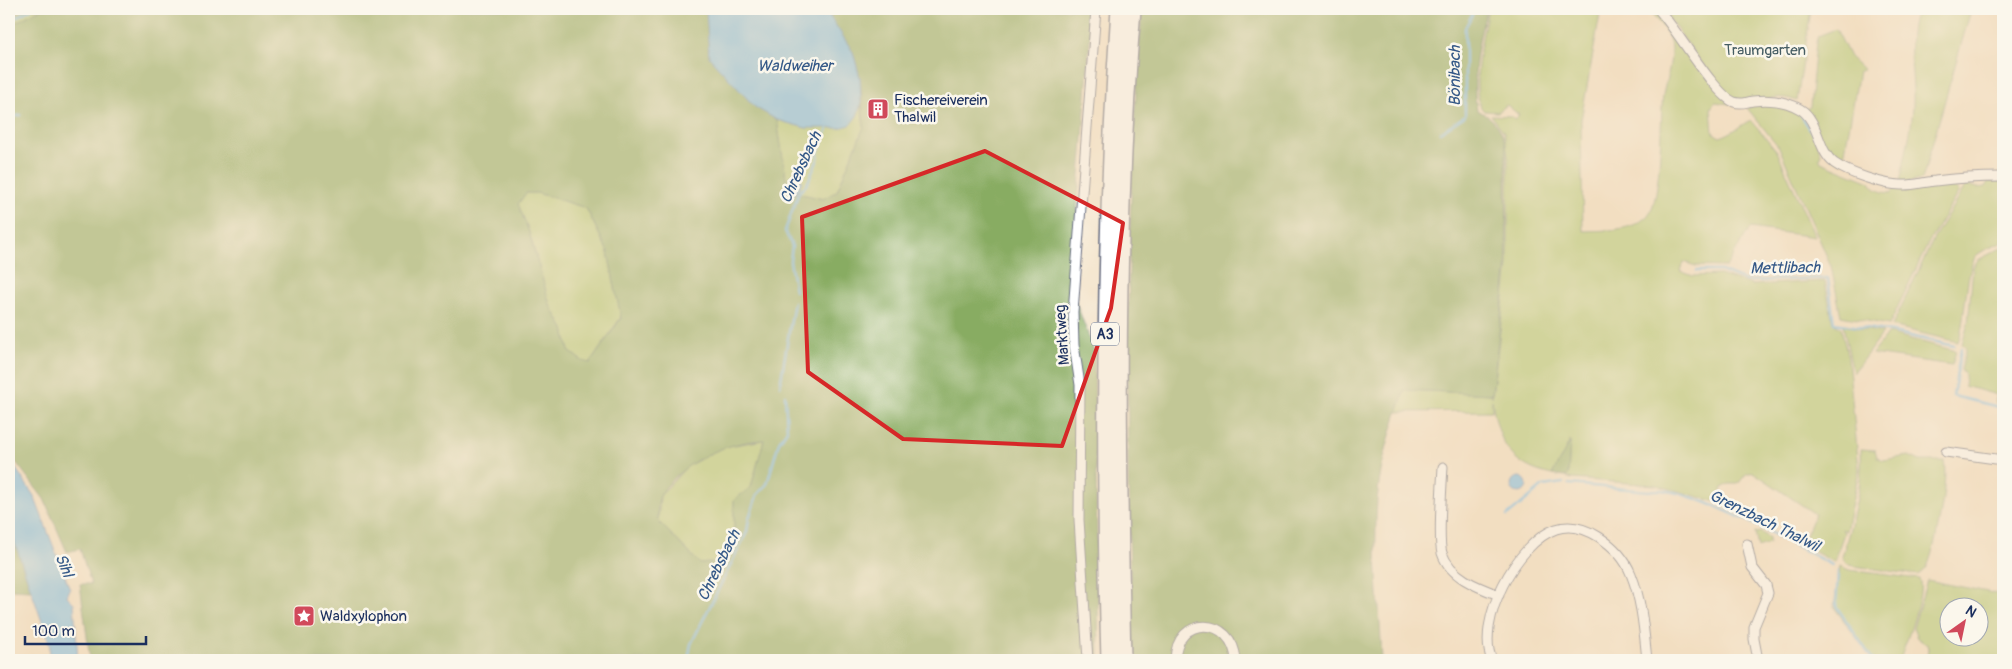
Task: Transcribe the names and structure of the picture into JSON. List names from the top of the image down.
{
  "streets": {
    "highway": ["A3"],
    "street": ["Marktweg"]
  },
  "water": [
    "Waldweiher",
    "Bönibach",
    "Chrebsbach",
    "Mettlibach",
    "Grenzbach Thalwil",
    "Sihl"
  ],
  "parks": ["Traumgarten"],
  "places": {
    "building": ["Fischereiverein Thalwil"],
    "place": ["Waldxylophon"]
  },
  "scale_bar": "100 m",
  "north": "top right"
}
